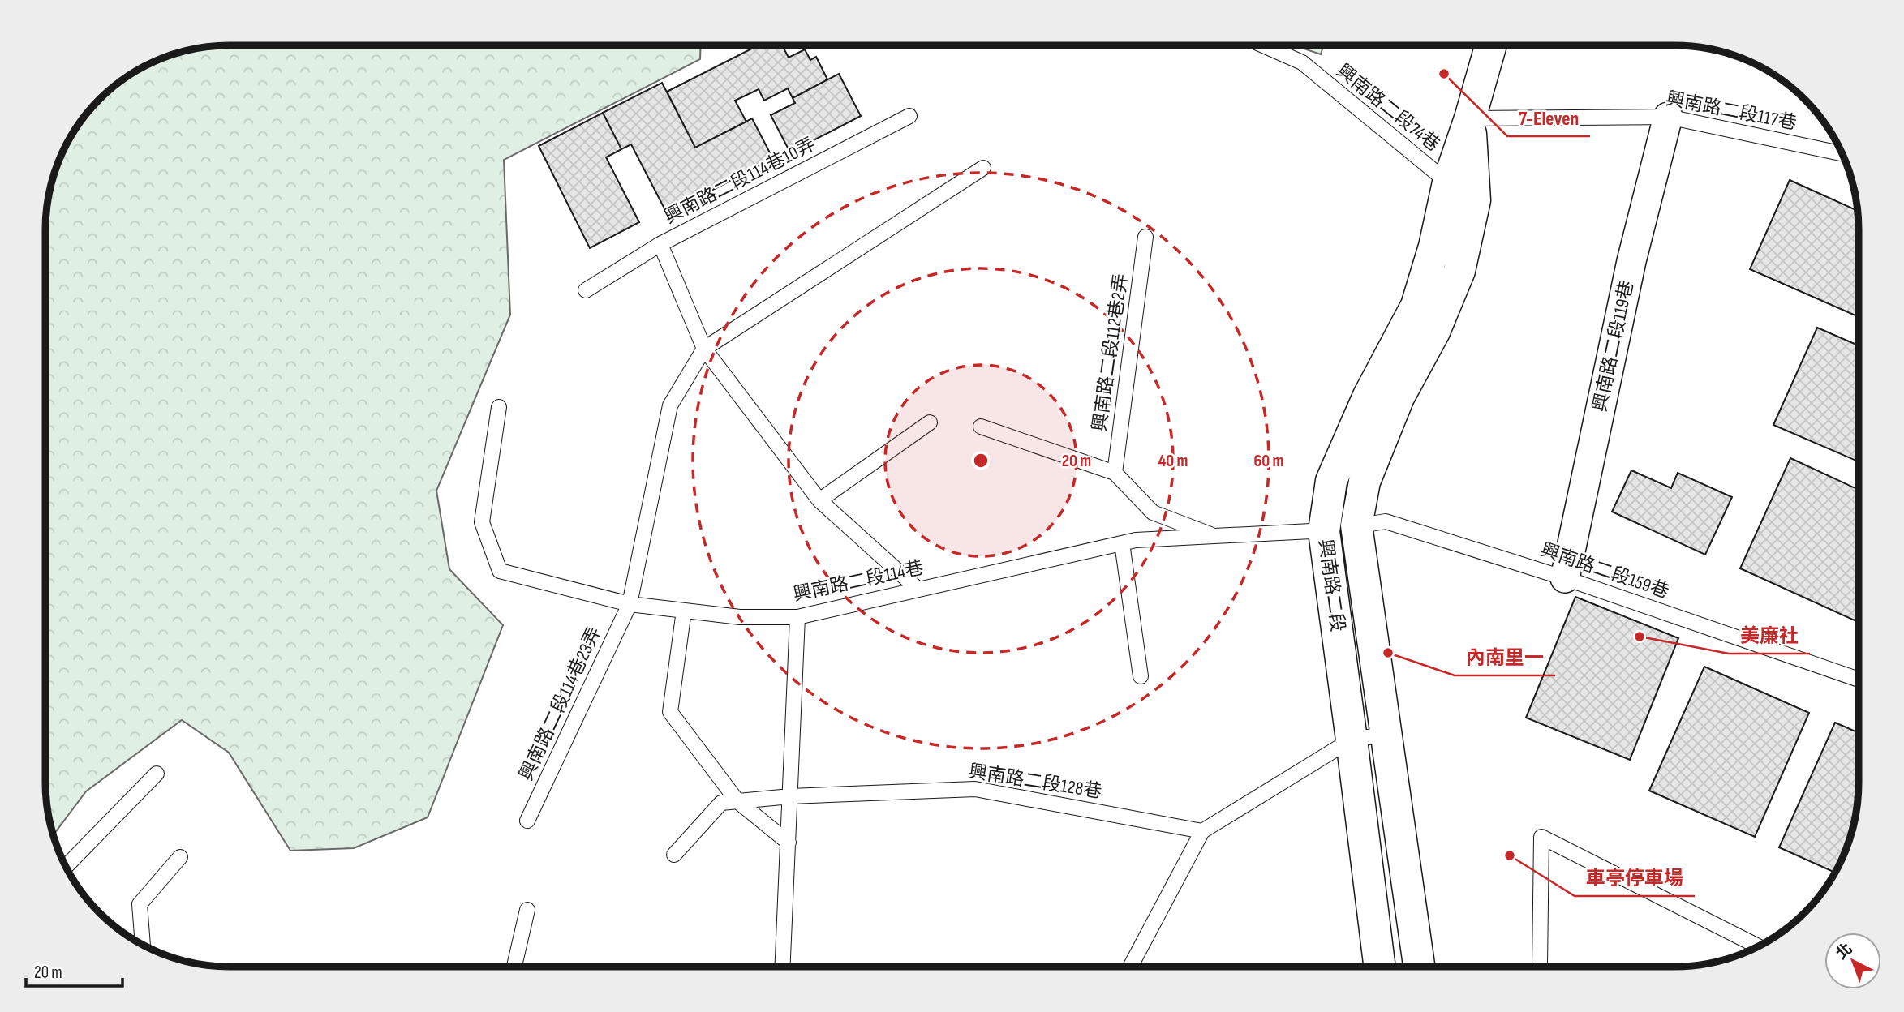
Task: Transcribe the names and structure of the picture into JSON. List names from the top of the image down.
{
  "streets": {
    "street": ["興南路二段119巷", "興南路二段"],
    "lane": [
      "興南路二段74巷",
      "興南路二段117巷",
      "興南路二段114巷10弄",
      "興南路二段112巷2弄",
      "興南路二段159巷",
      "興南路二段114巷",
      "興南路二段114巷23弄",
      "興南路二段128巷"
    ]
  },
  "crossings": [
    ["興南路二段74巷", "興南路二段"],
    ["興南路二段117巷", "興南路二段119巷"],
    ["興南路二段117巷", "興南路二段"],
    ["興南路二段114巷10弄", "興南路二段114巷"],
    ["興南路二段114巷10弄", "興南路二段114巷23弄"],
    ["興南路二段119巷", "興南路二段159巷"],
    ["興南路二段159巷", "興南路二段114巷"],
    ["興南路二段159巷", "興南路二段"],
    ["興南路二段114巷", "興南路二段"],
    ["興南路二段114巷", "興南路二段114巷23弄"]
  ],
  "places": [
    "7-Eleven",
    "美廉社",
    "內南里一",
    "車亭停車場"
  ],
  "scale_bar": "20 m",
  "north": "top left",
  "rings": ["20 m", "40 m", "60 m"]
}
